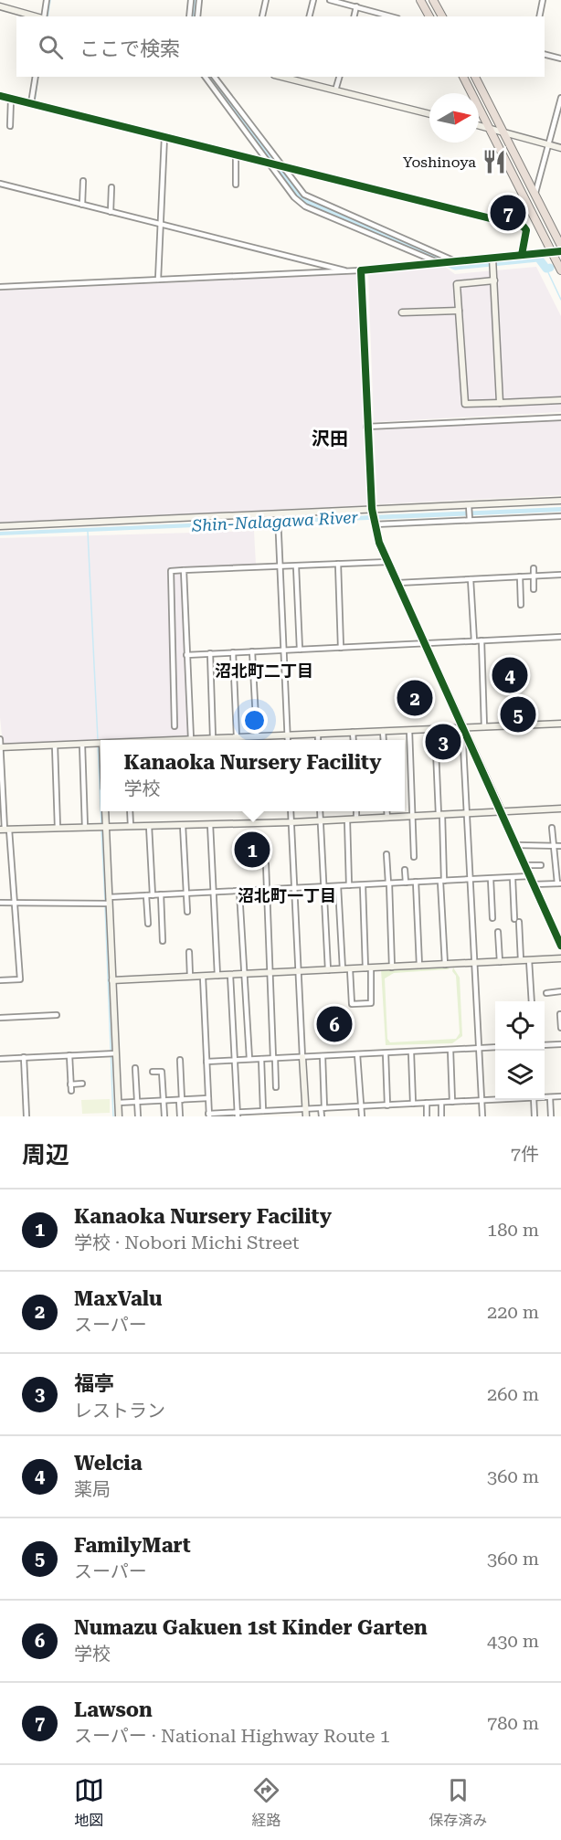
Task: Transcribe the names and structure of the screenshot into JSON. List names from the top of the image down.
{
  "districts": ["沢田", "沼北町二丁目", "沼北町一丁目"],
  "water": ["Shin-Nalagawa River"],
  "places": {
    "restaurant": ["Yoshinoya"]
  },
  "north": "right",
  "page": {
    "search": "ここで検索",
    "pins": [
      "7",
      "4",
      "2",
      "5",
      "3",
      "1",
      "6"
    ],
    "popup": ["Kanaoka Nursery Facility", "学校"],
    "heading": ["周辺", "7件"],
    "list": [
      {
        "mark": "1",
        "name": "Kanaoka Nursery Facility",
        "note": "学校 · Nobori Michi Street",
        "value": "180 m"
      },
      {
        "mark": "2",
        "name": "MaxValu",
        "note": "スーパー",
        "value": "220 m"
      },
      {
        "mark": "3",
        "name": "福亭",
        "note": "レストラン",
        "value": "260 m"
      },
      {
        "mark": "4",
        "name": "Welcia",
        "note": "薬局",
        "value": "360 m"
      },
      {
        "mark": "5",
        "name": "FamilyMart",
        "note": "スーパー",
        "value": "360 m"
      },
      {
        "mark": "6",
        "name": "Numazu Gakuen 1st Kinder Garten",
        "note": "学校",
        "value": "430 m"
      },
      {
        "mark": "7",
        "name": "Lawson",
        "note": "スーパー · National Highway Route 1",
        "value": "780 m"
      }
    ],
    "nav": ["地図", "経路", "保存済み"]
  }
}
